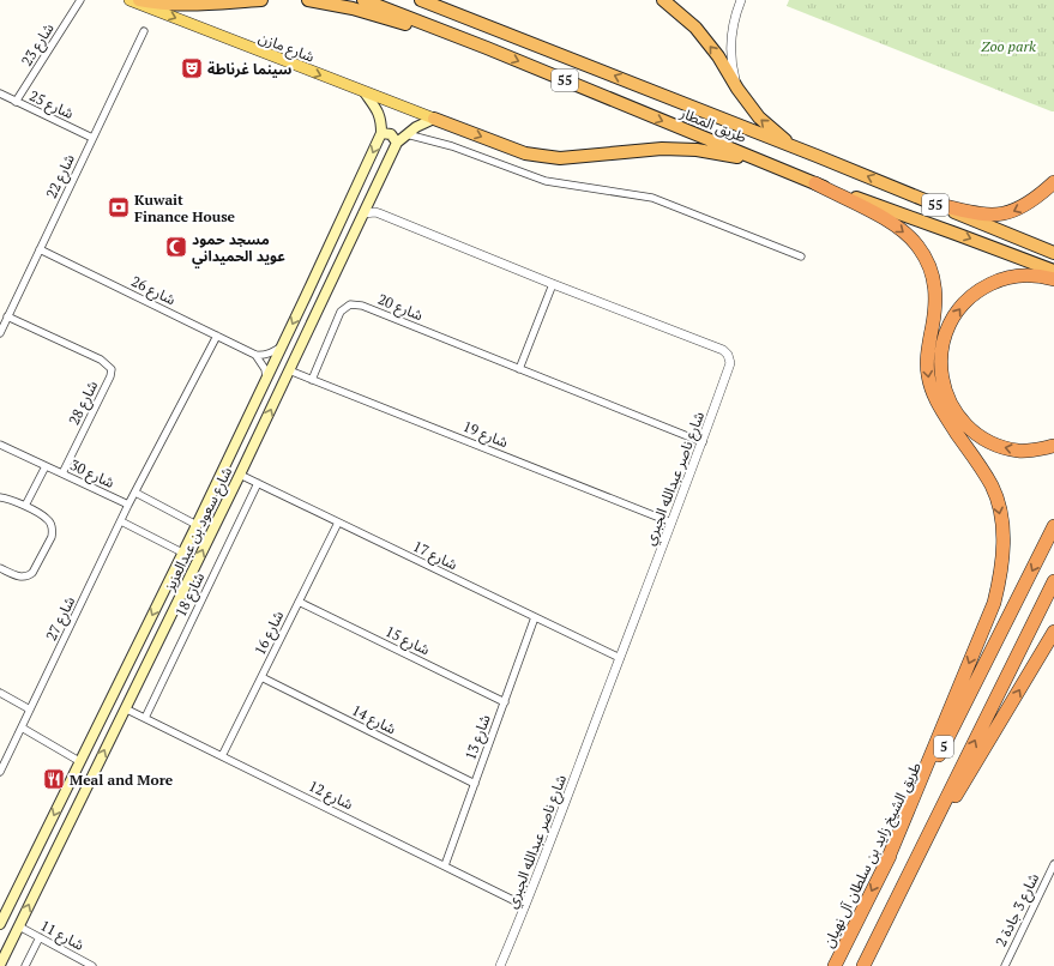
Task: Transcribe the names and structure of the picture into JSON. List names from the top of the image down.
{
  "streets": {
    "highway": [
      "55",
      "طريق المطار",
      "5",
      "طريق الشيخ زايد بن سلطان آل نهيان"
    ],
    "main road": ["شارع مازن", "شارع سعود بن عبدالعزيز"],
    "street": [
      "شارع 23",
      "شارع 25",
      "شارع 22",
      "شارع 26",
      "شارع 20",
      "شارع 28",
      "شارع 19",
      "شارع 30",
      "شارع ناصر عبدالله الجبري",
      "شارع 17",
      "شارع 18",
      "شارع 27",
      "شارع 16",
      "شارع 15",
      "شارع 14",
      "شارع 13",
      "شارع 12",
      "شارع 3 جادة 2",
      "شارع 11"
    ]
  },
  "crossings": [
    ["شارع 23", "شارع 25"],
    ["شارع مازن", "شارع سعود بن عبدالعزيز"],
    ["شارع 25", "شارع 22"],
    ["شارع 22", "شارع 26"],
    ["شارع 22", "شارع 28"],
    ["شارع 26", "شارع 27"],
    ["شارع 20", "شارع 19"],
    ["شارع 20", "شارع ناصر عبدالله الجبري"],
    ["شارع 28", "شارع 30"],
    ["شارع 19", "شارع ناصر عبدالله الجبري"],
    ["شارع 19", "شارع سعود بن عبدالعزيز"],
    ["شارع 30", "شارع 27"],
    ["شارع ناصر عبدالله الجبري", "شارع سعود بن عبدالعزيز"],
    ["شارع ناصر عبدالله الجبري", "شارع 17"],
    ["شارع ناصر عبدالله الجبري", "شارع 12"],
    ["شارع سعود بن عبدالعزيز", "شارع 17"],
    ["شارع سعود بن عبدالعزيز", "شارع 12"],
    ["شارع سعود بن عبدالعزيز", "شارع 11"],
    ["شارع 17", "شارع 18"],
    ["شارع 17", "شارع 16"],
    ["شارع 17", "شارع 13"],
    ["شارع 18", "شارع 12"],
    ["شارع 16", "شارع 15"],
    ["شارع 16", "شارع 14"],
    ["شارع 16", "شارع 12"],
    ["شارع 15", "شارع 13"],
    ["شارع 14", "شارع 13"],
    ["شارع 13", "شارع 12"]
  ],
  "one_way": ["شارع مازن"],
  "parks": ["Zoo park"],
  "places": {
    "theatre": ["سينما غرناطة"],
    "bank": ["Kuwait Finance House"],
    "mosque": ["مسجد حمود عويد الحميداني"],
    "restaurant": ["Meal and More"]
  }
}
